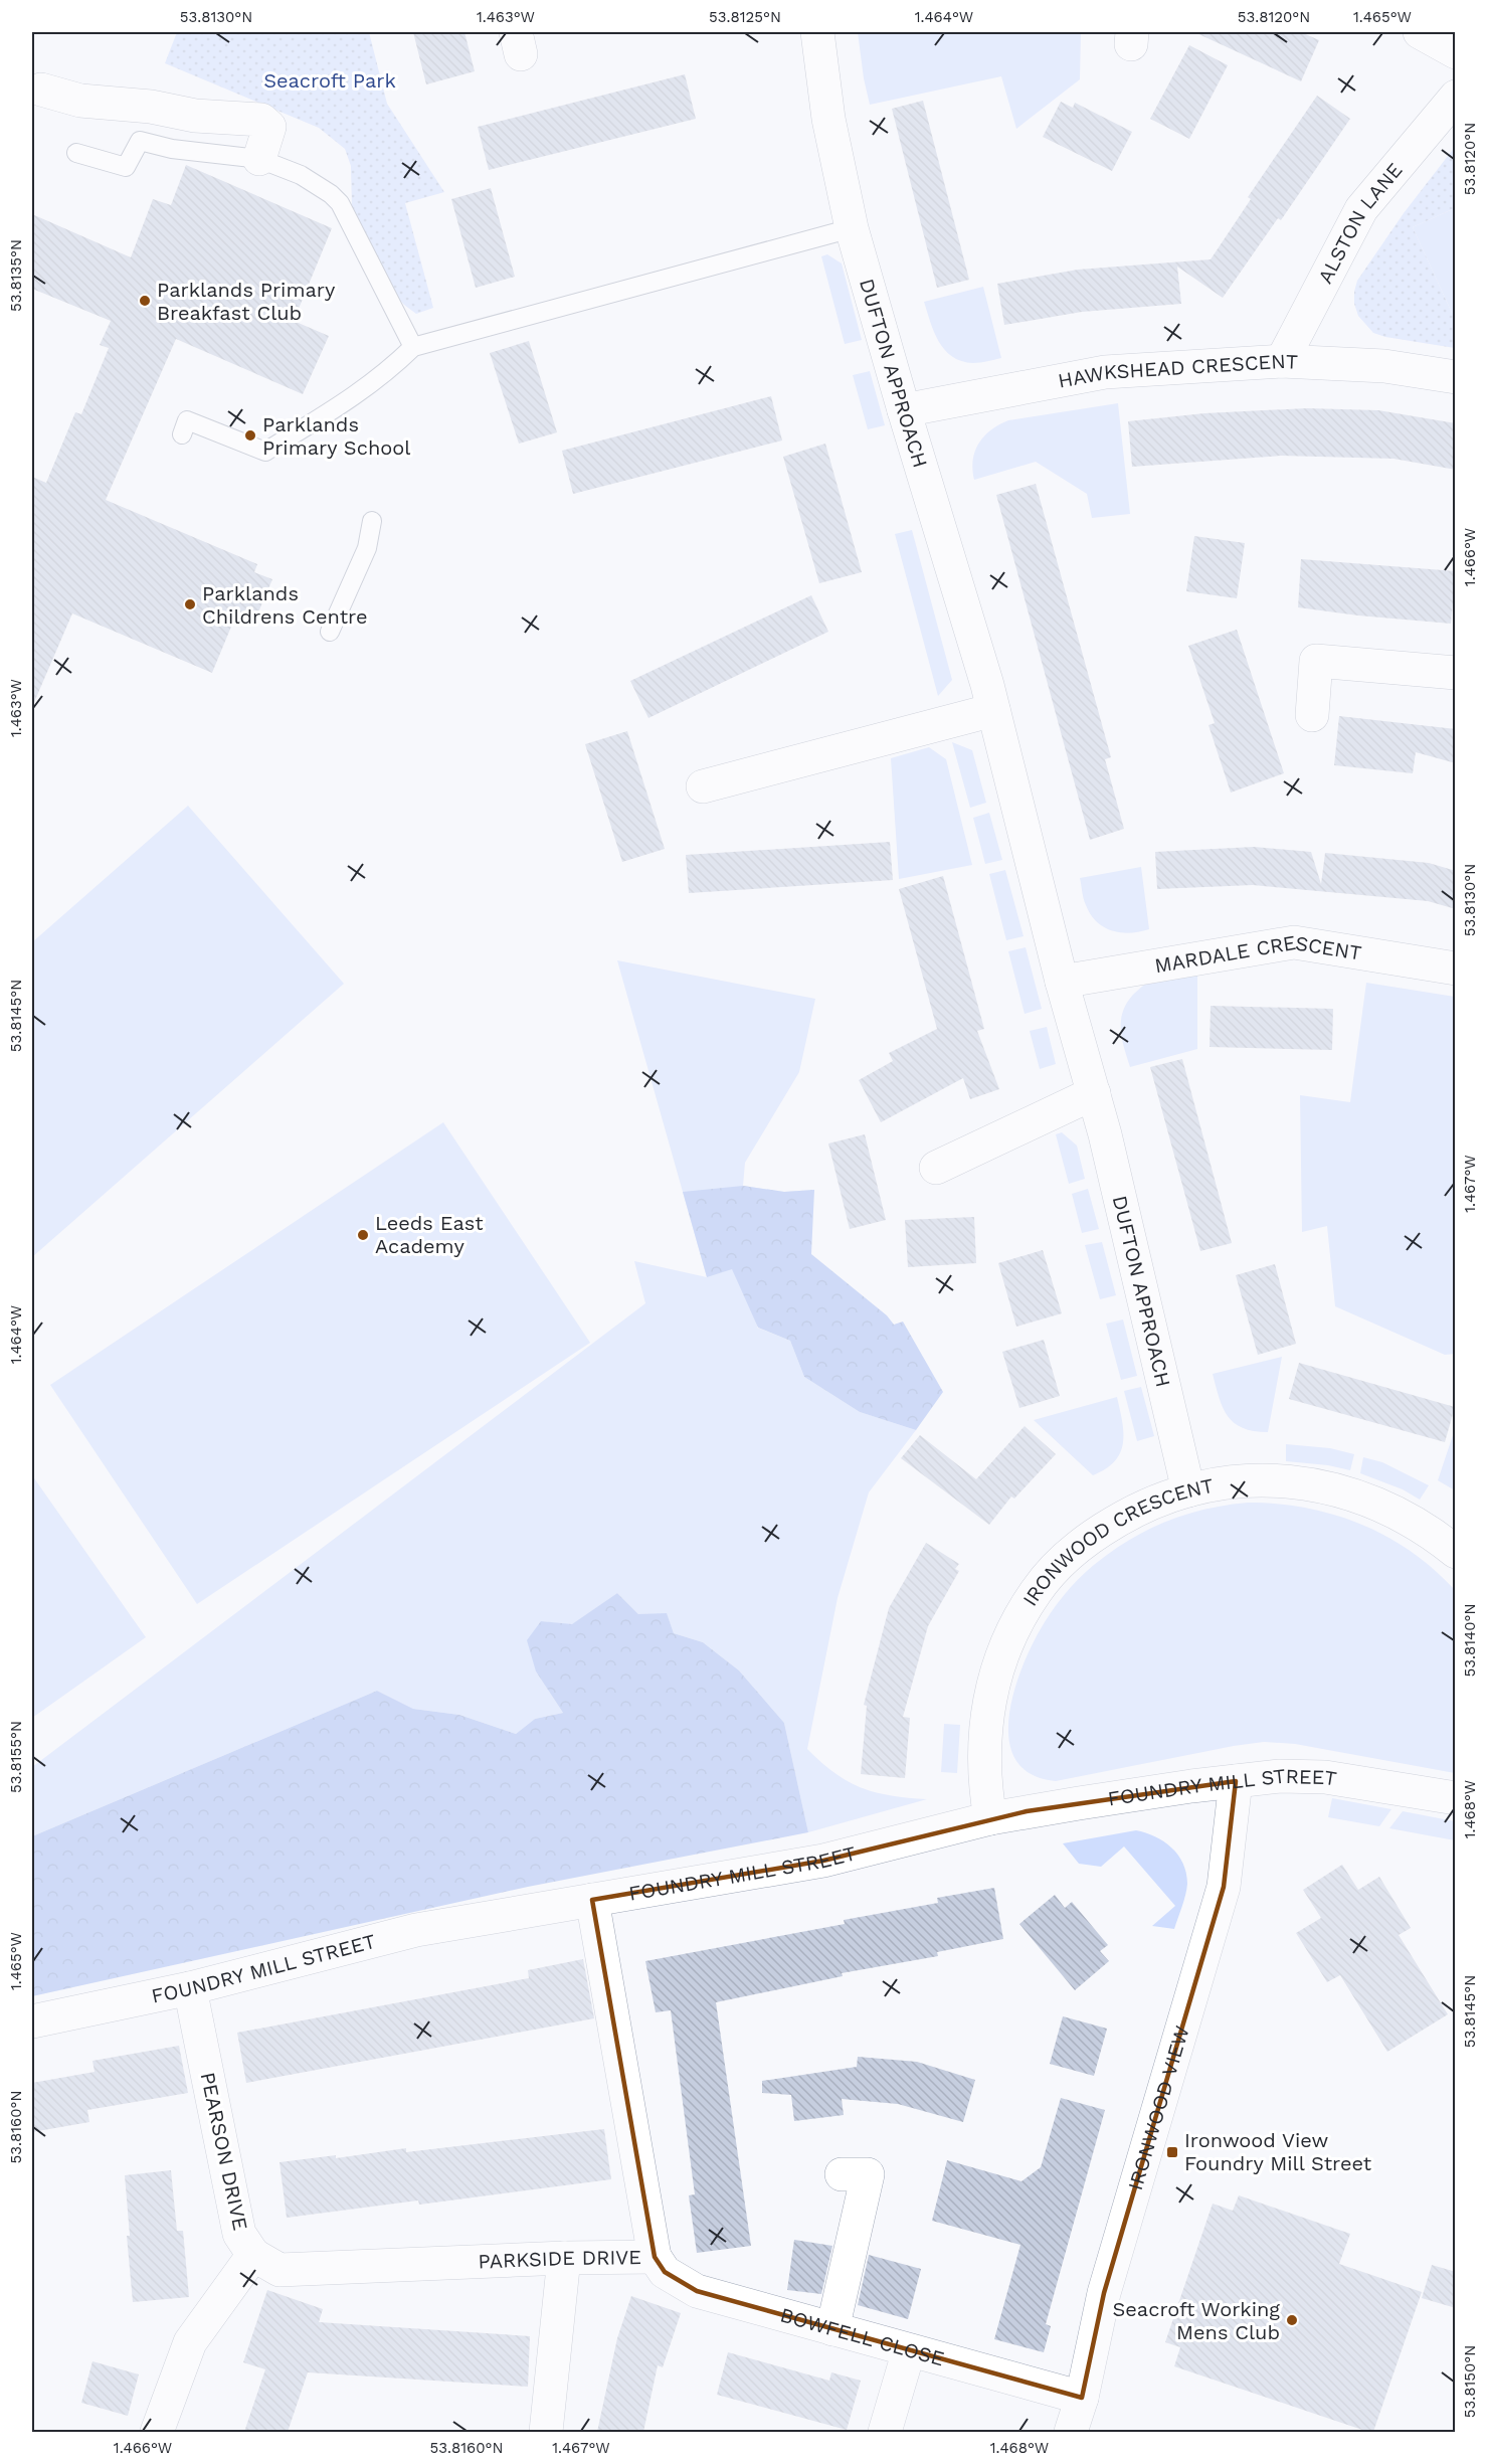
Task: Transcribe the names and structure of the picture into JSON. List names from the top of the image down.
{
  "streets": {
    "street": [
      "ALSTON LANE",
      "DUFTON APPROACH",
      "HAWKSHEAD CRESCENT",
      "MARDALE CRESCENT",
      "IRONWOOD CRESCENT",
      "FOUNDRY MILL STREET",
      "IRONWOOD VIEW",
      "PEARSON DRIVE",
      "PARKSIDE DRIVE",
      "BOWFELL CLOSE"
    ]
  },
  "crossings": [
    ["ALSTON LANE", "HAWKSHEAD CRESCENT"],
    ["DUFTON APPROACH", "HAWKSHEAD CRESCENT"],
    ["DUFTON APPROACH", "MARDALE CRESCENT"],
    ["DUFTON APPROACH", "IRONWOOD CRESCENT"],
    ["IRONWOOD CRESCENT", "FOUNDRY MILL STREET"],
    ["FOUNDRY MILL STREET", "IRONWOOD VIEW"],
    ["FOUNDRY MILL STREET", "PEARSON DRIVE"],
    ["FOUNDRY MILL STREET", "PARKSIDE DRIVE"],
    ["IRONWOOD VIEW", "BOWFELL CLOSE"],
    ["PEARSON DRIVE", "PARKSIDE DRIVE"],
    ["PARKSIDE DRIVE", "BOWFELL CLOSE"]
  ],
  "parks": ["Seacroft Park"],
  "places": {
    "other": [
      "Parklands Primary Breakfast Club",
      "Parklands Primary School",
      "Parklands Childrens Centre",
      "Leeds East Academy",
      "Seacroft Working Mens Club"
    ],
    "transit": ["Ironwood View Foundry Mill Street"]
  },
  "coordinates": [
    "53.8130°N",
    "1.463°W",
    "53.8125°N",
    "1.464°W",
    "53.8120°N",
    "1.465°W",
    "53.8135°N",
    "1.466°W",
    "53.8145°N",
    "1.467°W",
    "53.8140°N",
    "53.8155°N",
    "1.468°W",
    "53.8160°N",
    "53.8150°N"
  ]
}
